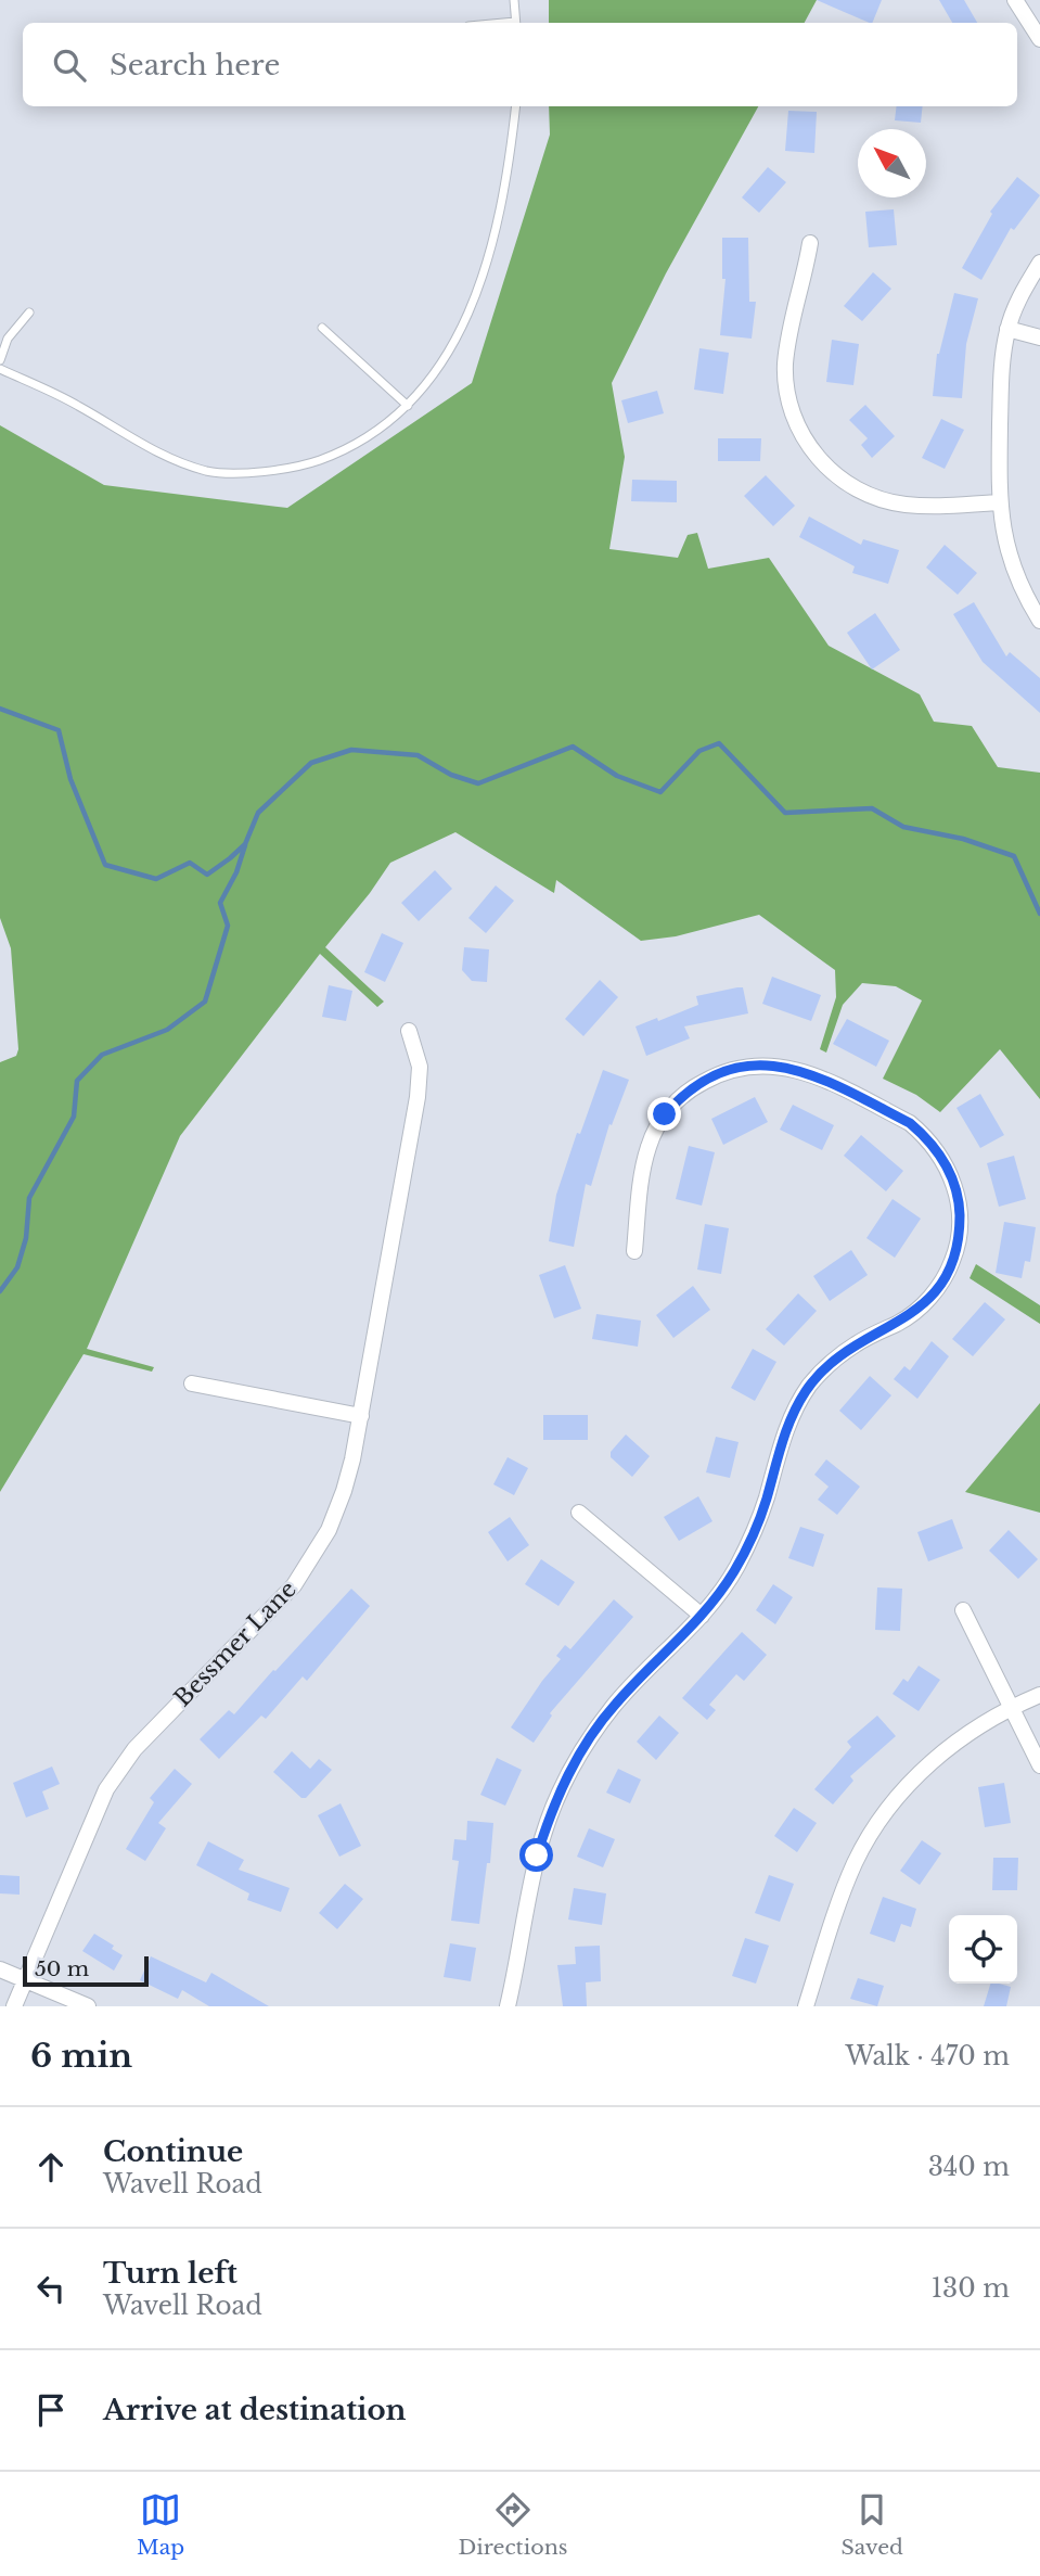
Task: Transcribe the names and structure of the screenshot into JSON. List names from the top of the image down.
{
  "streets": {
    "street": ["Bessmer Lane"]
  },
  "scale_bar": "50 m",
  "north": "top left",
  "page": {
    "search": "Search here",
    "scale": "50 m",
    "heading": ["6 min", "Walk · 470 m"],
    "list": [
      ["Continue", "Wavell Road", "340 m"],
      ["Turn left", "Wavell Road", "130 m"],
      "Arrive at destination"
    ],
    "nav": ["Map", "Directions", "Saved"]
  }
}
